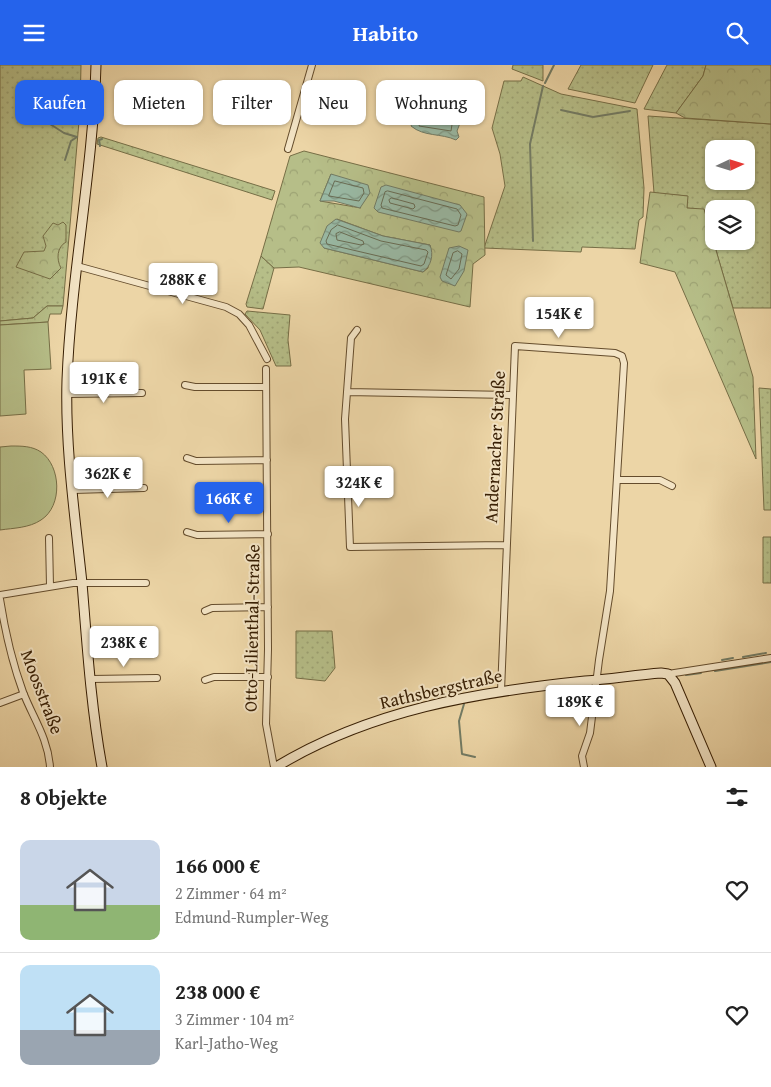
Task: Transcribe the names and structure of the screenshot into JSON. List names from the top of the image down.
{
  "streets": {
    "main road": ["Rathsbergstraße"],
    "street": ["Andernacher Straße", "Otto-Lilienthal-Straße", "Moosstraße"]
  },
  "crossings": [
    ["Andernacher Straße", "Rathsbergstraße"],
    ["Otto-Lilienthal-Straße", "Rathsbergstraße"]
  ],
  "north": "right",
  "page": {
    "header": "Habito",
    "chip": [
      "Kaufen",
      "Mieten",
      "Filter",
      "Neu",
      "Wohnung"
    ],
    "price": [
      "288K €",
      "154K €",
      "191K €",
      "362K €",
      "324K €",
      "166K €",
      "238K €",
      "189K €"
    ],
    "heading": "8 Objekte",
    "list": [
      {
        "name": "166 000 €",
        "note": "2 Zimmer · 64 m² · Edmund-Rumpler-Weg"
      },
      {
        "name": "238 000 €",
        "note": "3 Zimmer · 104 m² · Karl-Jatho-Weg"
      }
    ]
  }
}
